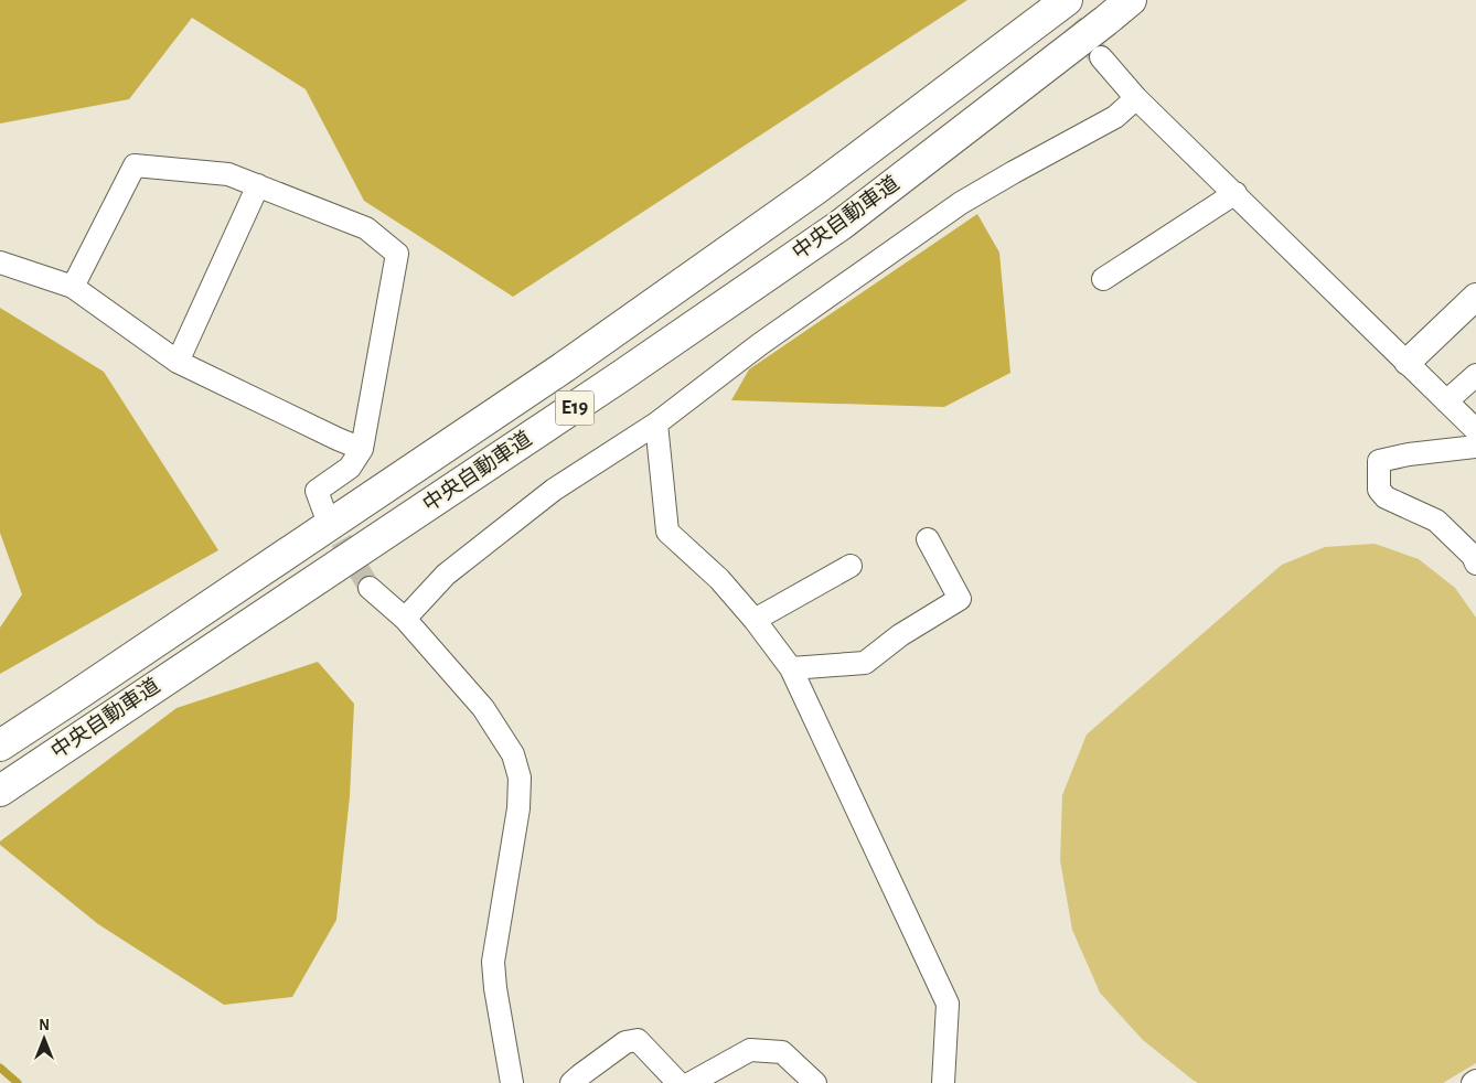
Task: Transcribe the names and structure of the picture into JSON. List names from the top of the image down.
{
  "streets": {
    "highway": ["中央自動車道", "E19"]
  },
  "north": "top"
}
